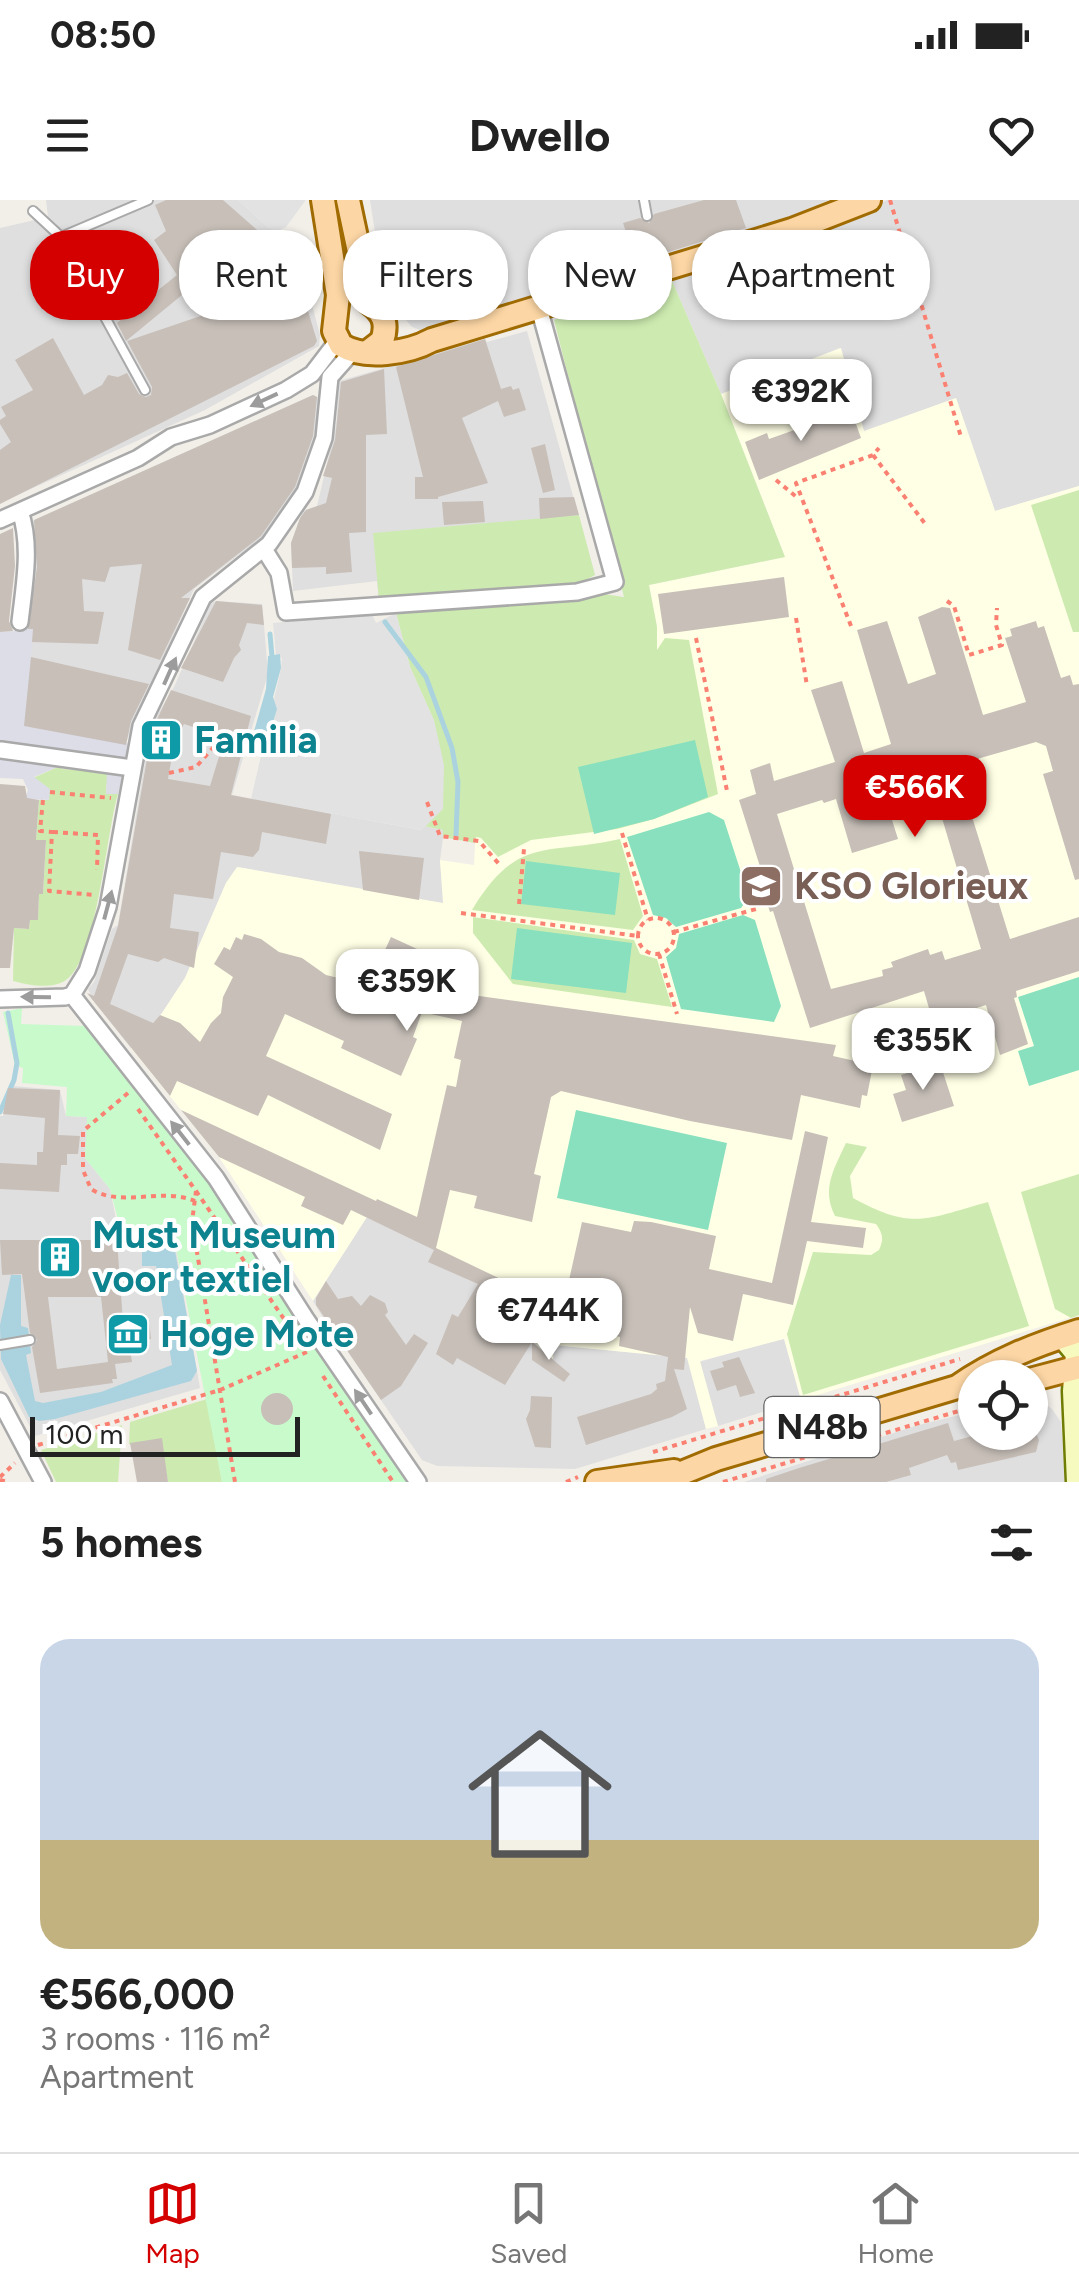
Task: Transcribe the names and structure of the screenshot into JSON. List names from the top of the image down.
{
  "streets": {
    "main road": ["N48b"]
  },
  "places": {
    "building": ["Familia", "Must Museum voor textiel"],
    "school or university": ["KSO Glorieux"],
    "museum": ["Hoge Mote"]
  },
  "scale_bar": "100 m",
  "page": {
    "status": "08:50",
    "header": "Dwello",
    "chip": [
      "Buy",
      "Rent",
      "Filters",
      "New",
      "Apartment"
    ],
    "price": [
      "€392K",
      "€566K",
      "€359K",
      "€355K",
      "€744K"
    ],
    "scale": "100 m",
    "heading": "5 homes",
    "list": [
      {
        "name": "€566,000",
        "note": "3 rooms · 116 m² · Apartment"
      }
    ],
    "tabs": ["Map", "Saved", "Home"]
  }
}
